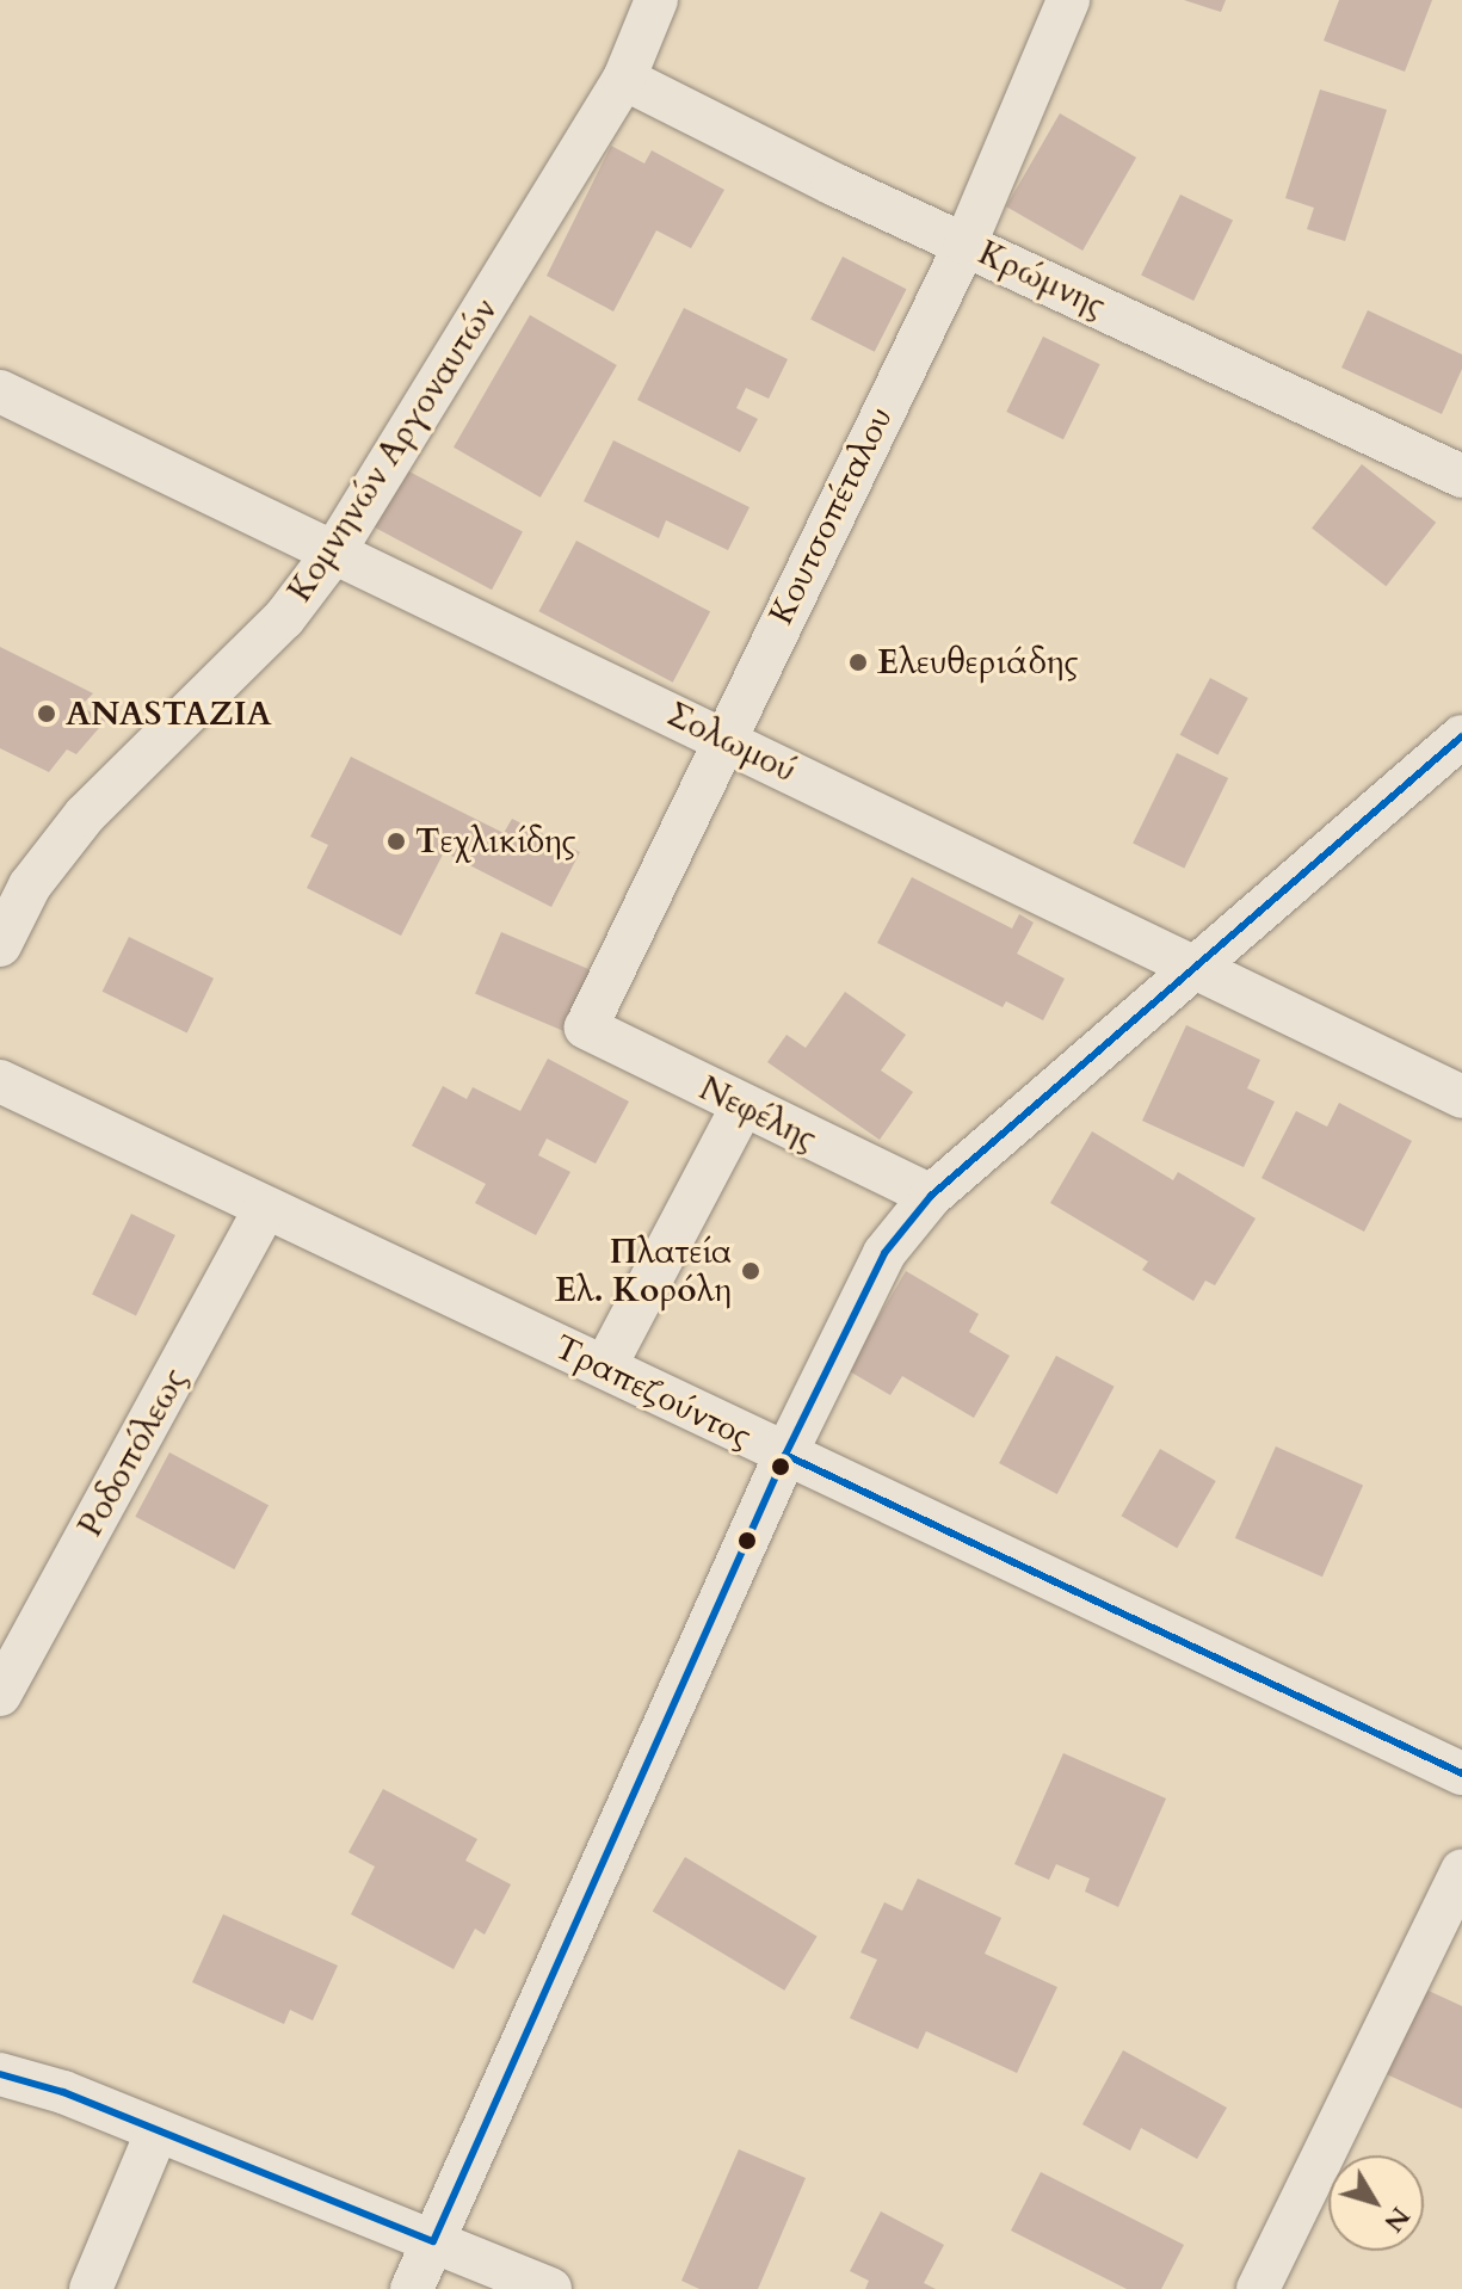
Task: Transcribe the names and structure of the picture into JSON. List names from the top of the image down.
{
  "streets": {
    "street": [
      "Κρώμνης",
      "Κομνηνών Αργοναυτών",
      "Κουτσοπέταλου",
      "Σολωμού",
      "Νεφέλης",
      "Τραπεζούντος",
      "Ροδοπόλεως"
    ]
  },
  "crossings": [
    ["Κρώμνης", "Κομνηνών Αργοναυτών"],
    ["Κρώμνης", "Κουτσοπέταλου"],
    ["Κομνηνών Αργοναυτών", "Σολωμού"],
    ["Κουτσοπέταλου", "Σολωμού"],
    ["Κουτσοπέταλου", "Νεφέλης"],
    ["Τραπεζούντος", "Ροδοπόλεως"]
  ],
  "places": [
    "Ελευθεριάδης",
    "ANASTAZIA",
    "Τεχλικίδης",
    "Πλατεία Ελ. Κορόλη"
  ],
  "north": "bottom right"
}
